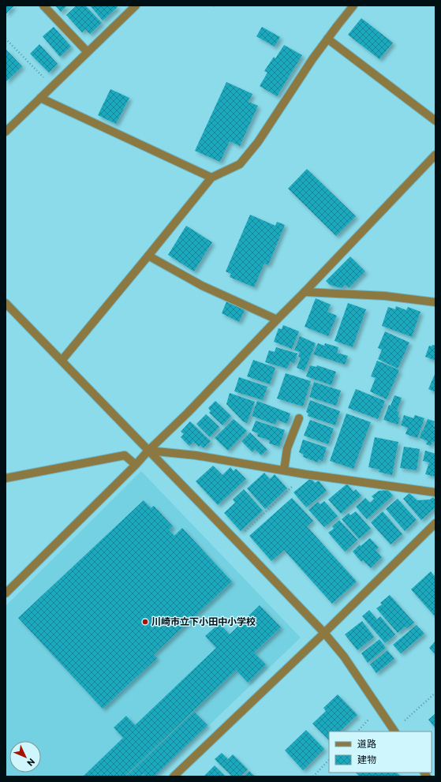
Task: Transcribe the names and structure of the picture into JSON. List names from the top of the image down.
{
  "places": ["川崎市立下小田中小学校"],
  "legend": ["道路", "建物"],
  "north": "bottom right"
}
